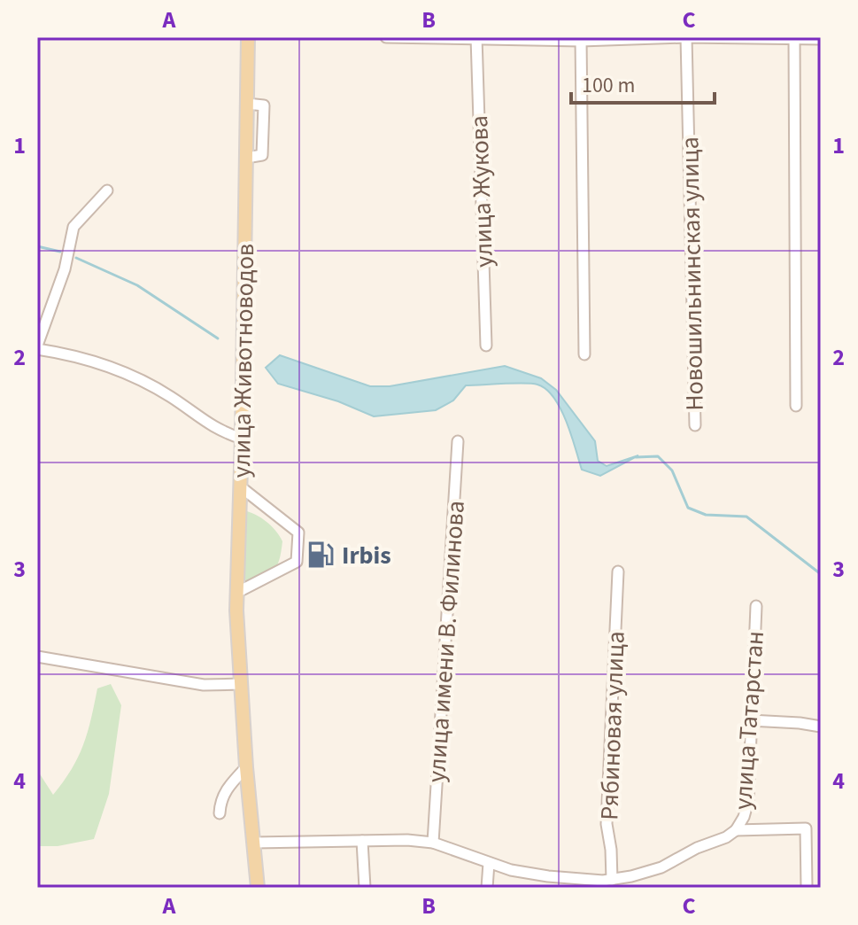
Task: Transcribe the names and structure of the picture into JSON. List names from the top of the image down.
{
  "streets": {
    "main road": ["улица Животноводов"],
    "street": [
      "улица Жукова",
      "Новошильнинская улица",
      "улица имени В. Филинова",
      "улица Татарстан",
      "Рябиновая улица"
    ]
  },
  "places": {
    "fuel station": ["Irbis"]
  },
  "scale_bar": "100 m",
  "grid": {
    "columns": ["A", "B", "C"],
    "rows": [
      "1",
      "2",
      "3",
      "4"
    ]
  }
}
